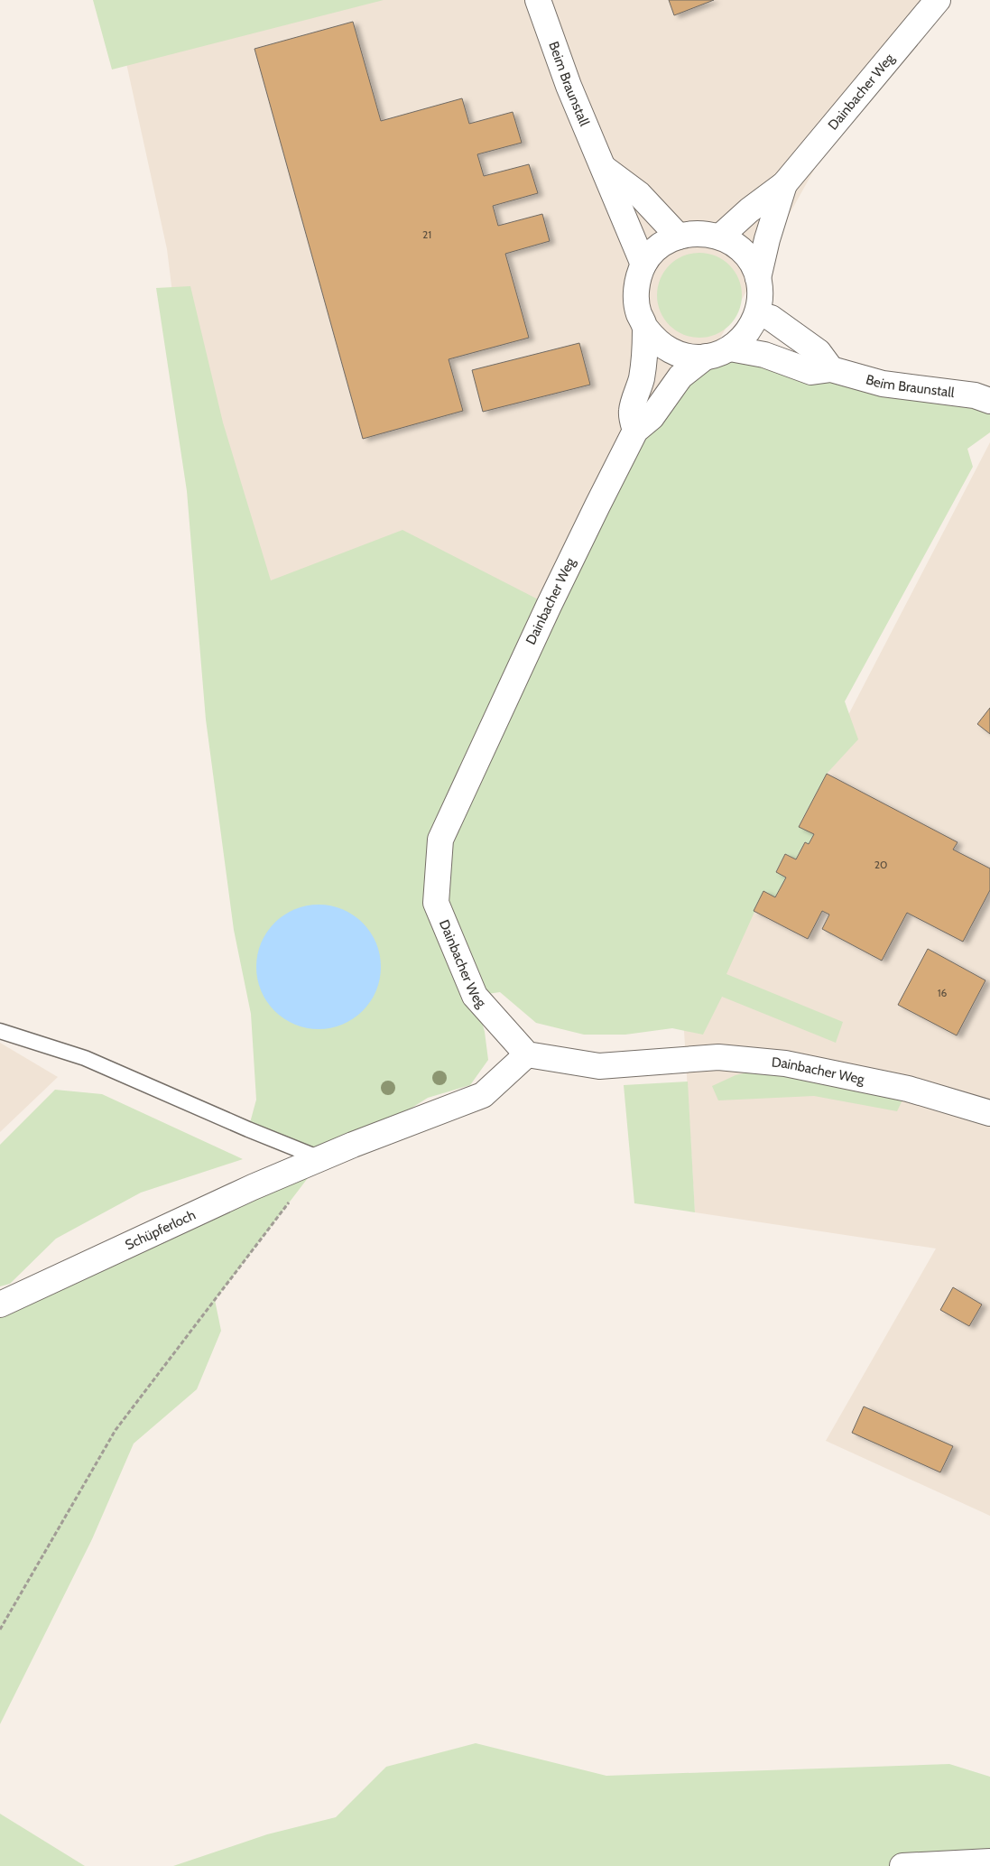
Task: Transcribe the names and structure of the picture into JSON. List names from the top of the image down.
{
  "streets": {
    "street": ["Beim Braunstall", "Dainbacher Weg", "Schüpferloch"]
  },
  "crossings": [
    ["Beim Braunstall", "Dainbacher Weg"],
    ["Dainbacher Weg", "Schüpferloch"]
  ],
  "house_numbers": ["21", "20", "16"]
}
